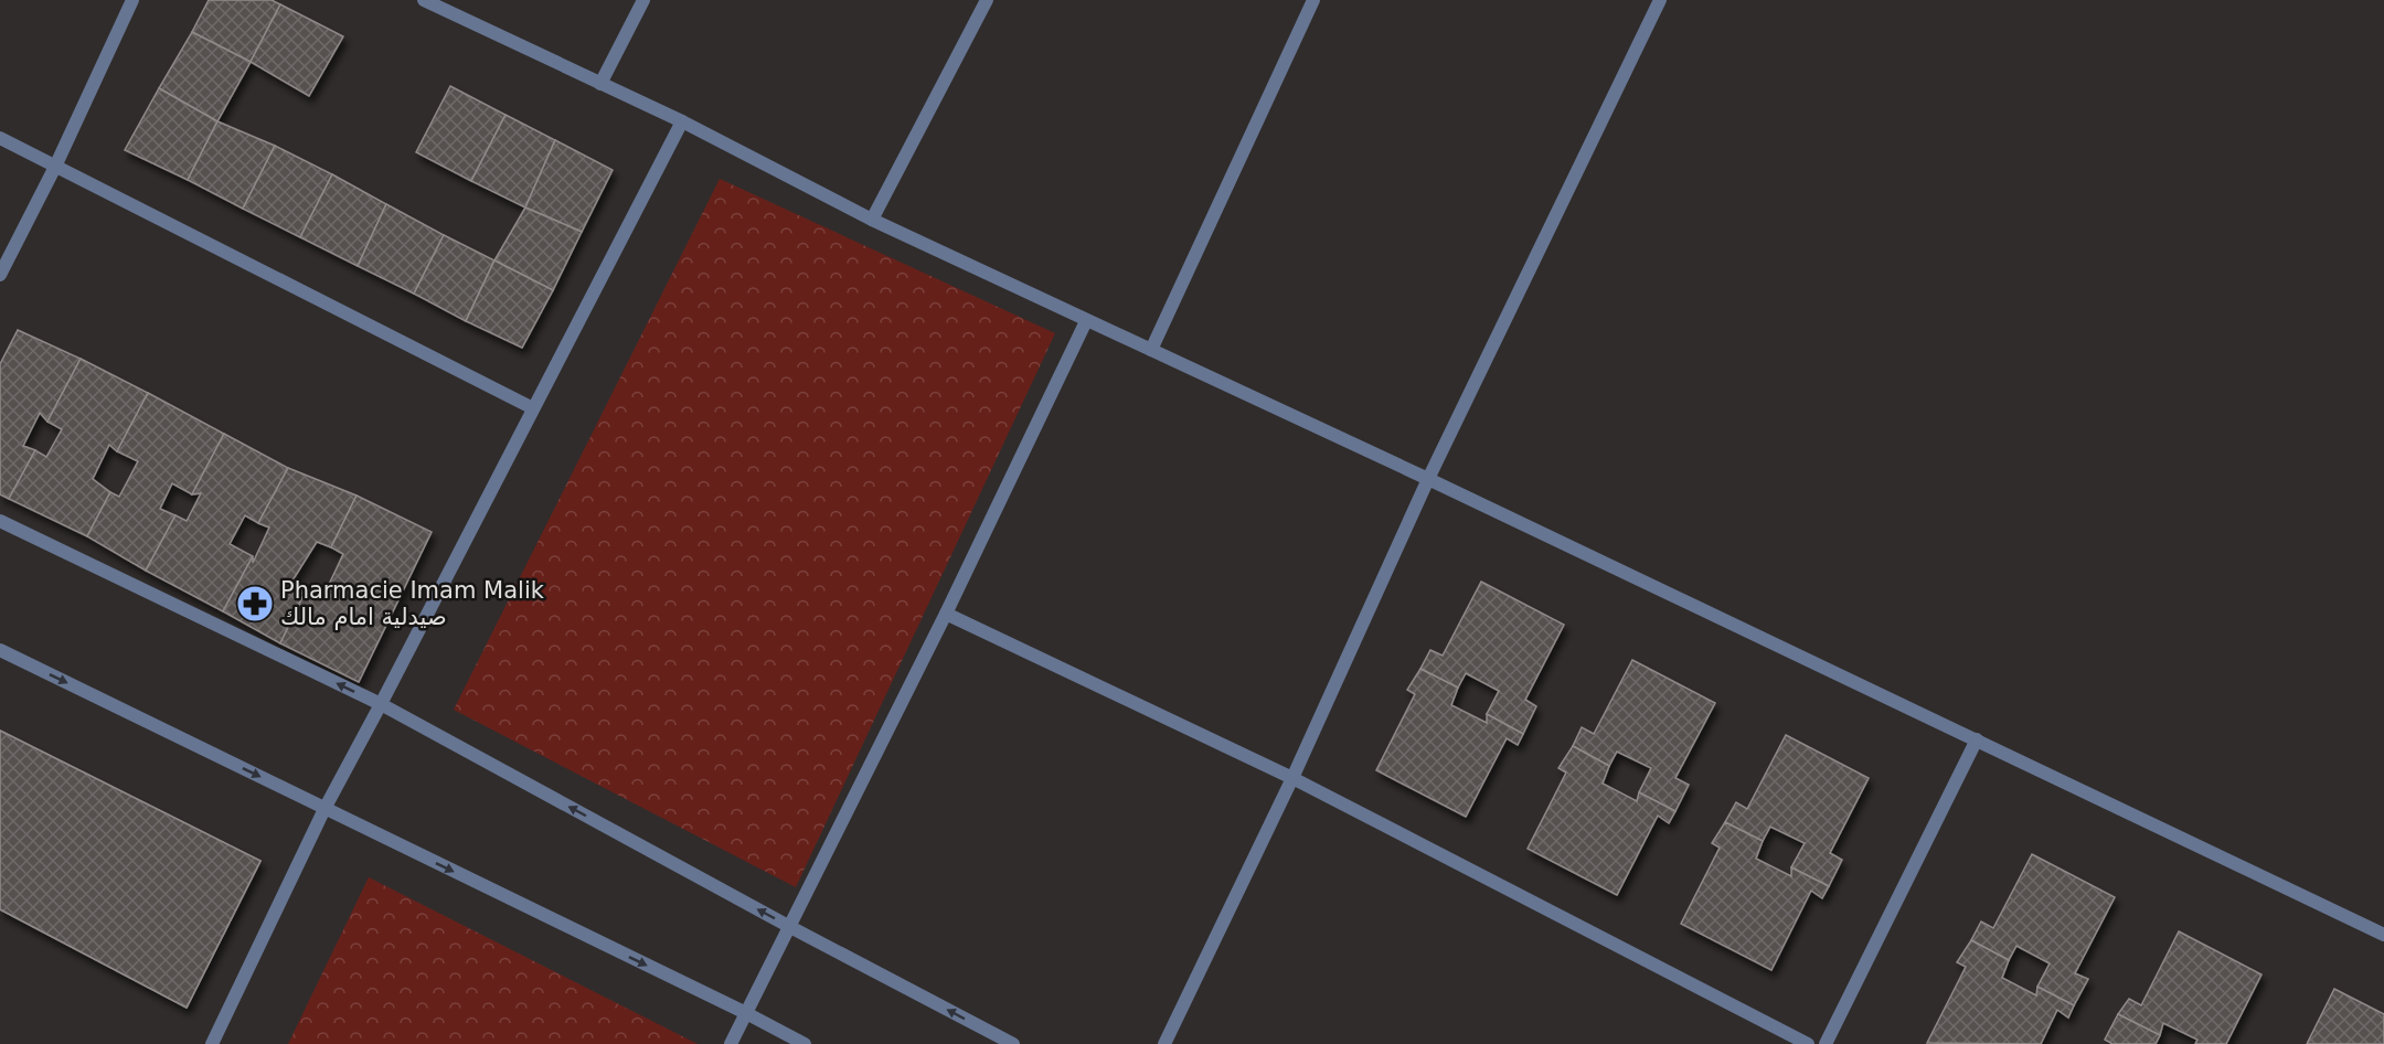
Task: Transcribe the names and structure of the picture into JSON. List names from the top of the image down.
{
  "places": {
    "pharmacy": ["Pharmacie Imam Malik صيدلية امام مالك"]
  }
}
